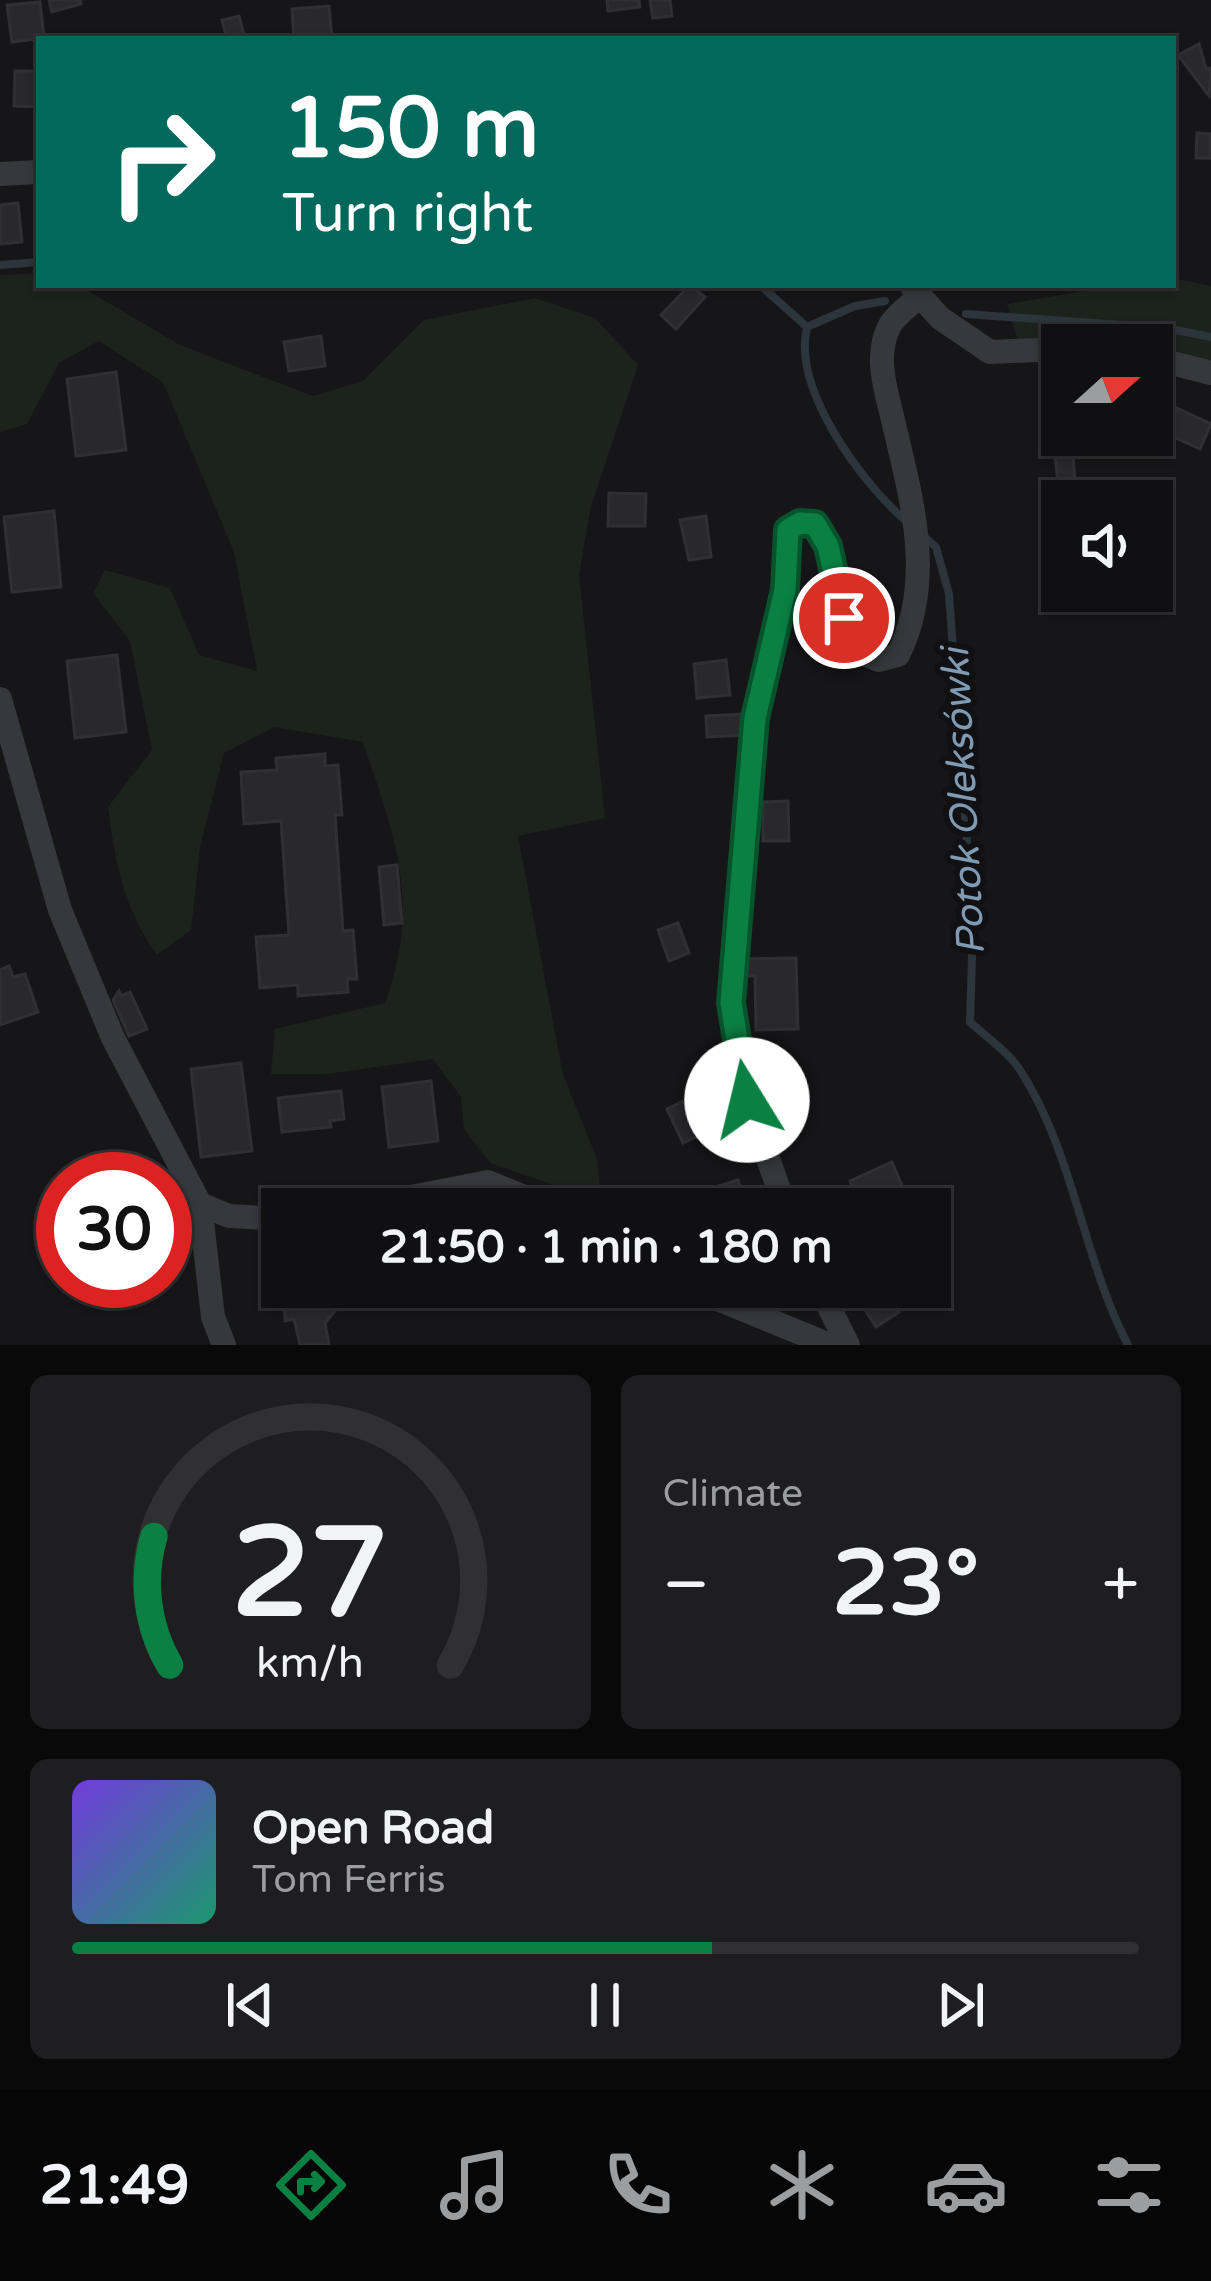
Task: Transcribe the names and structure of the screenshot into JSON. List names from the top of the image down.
{
  "water": ["Potok Oleksówki"],
  "north": "right",
  "page": {
    "turn": ["150 m", "Turn right"],
    "limit": "30",
    "trip": "21:50 · 1 min · 180 m",
    "tile": "Climate",
    "heat": ["−", "23°", "+"],
    "song": ["Open Road", "Tom Ferris"],
    "tabs": "21:49",
    "gauge": ["27", "km/h"]
  }
}
